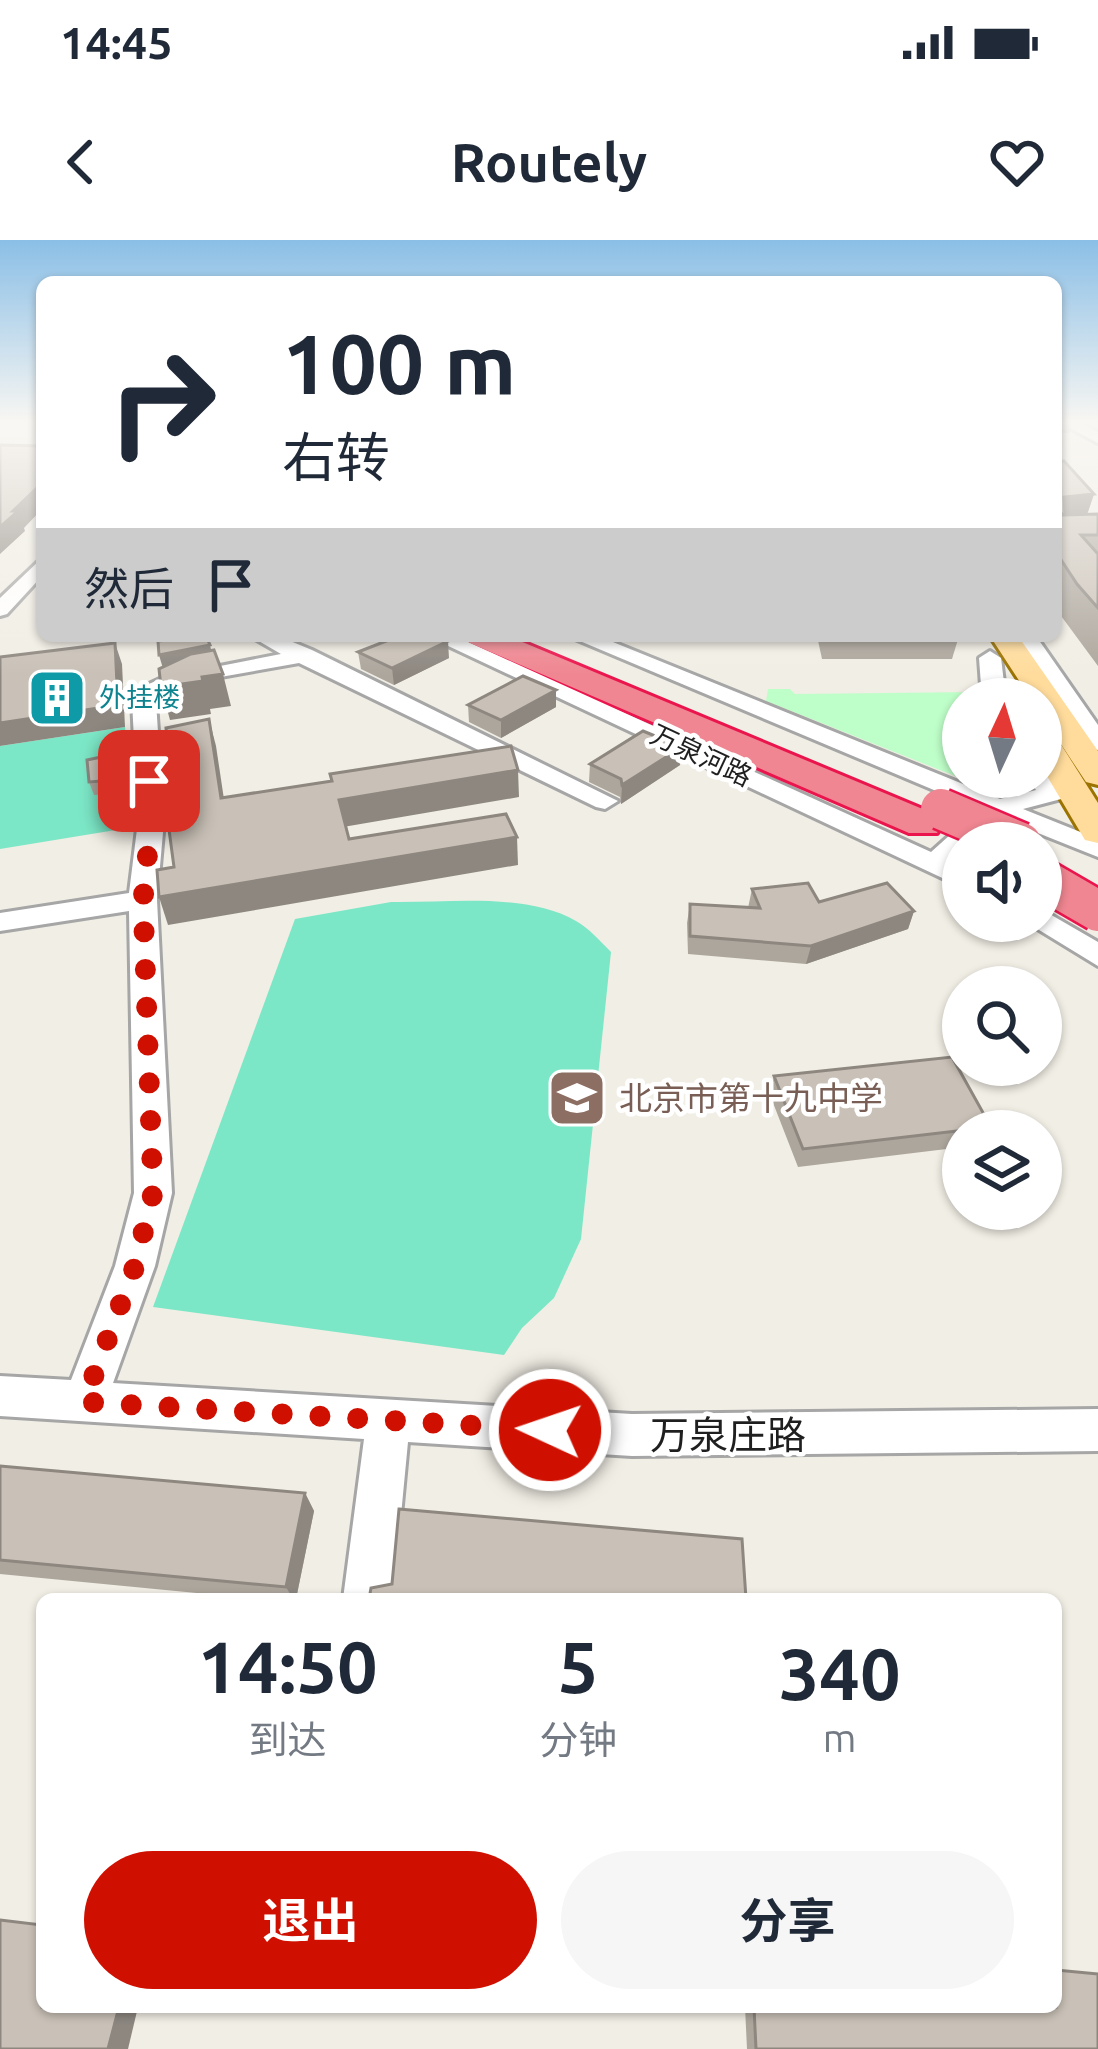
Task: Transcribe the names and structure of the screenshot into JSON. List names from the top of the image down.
{
  "streets": {
    "highway": ["万泉河路"],
    "street": ["万泉庄路"]
  },
  "places": {
    "building": ["外挂楼"],
    "school or university": ["北京市第十九中学"]
  },
  "north": "top",
  "page": {
    "status": "14:45",
    "header": "Routely",
    "turn": ["100 m", "右转"],
    "then": "然后",
    "eta": [
      "14:50",
      "到达",
      "5",
      "分钟",
      "340",
      "m"
    ],
    "buttons": ["退出", "分享"]
  }
}
